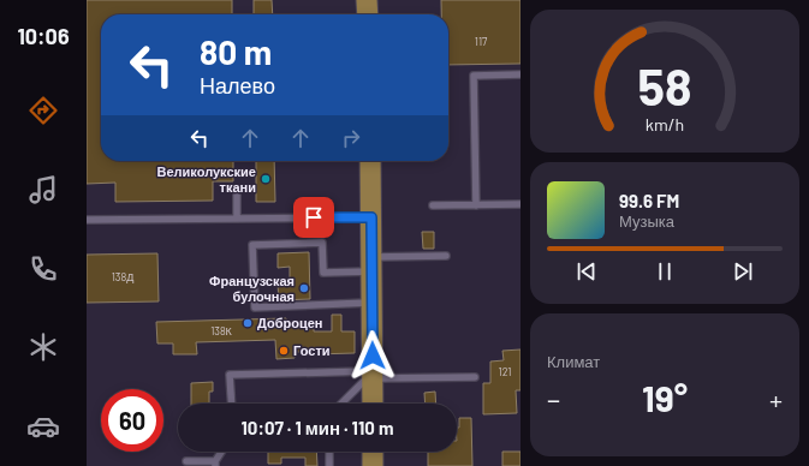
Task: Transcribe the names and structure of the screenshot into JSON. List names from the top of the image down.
{
  "places": [
    "Великолукские ткани",
    "Французская булочная",
    "Доброцен",
    "Гости"
  ],
  "house_numbers": [
    "117",
    "138Д",
    "138К",
    "121"
  ],
  "page": {
    "tabs": "10:06",
    "turn": ["80 m", "Налево"],
    "song": ["99.6 FM", "Музыка"],
    "tile": "Климат",
    "heat": ["−", "19°", "+"],
    "limit": "60",
    "trip": "10:07 · 1 мин · 110 m",
    "gauge": ["58", "km/h"]
  }
}
